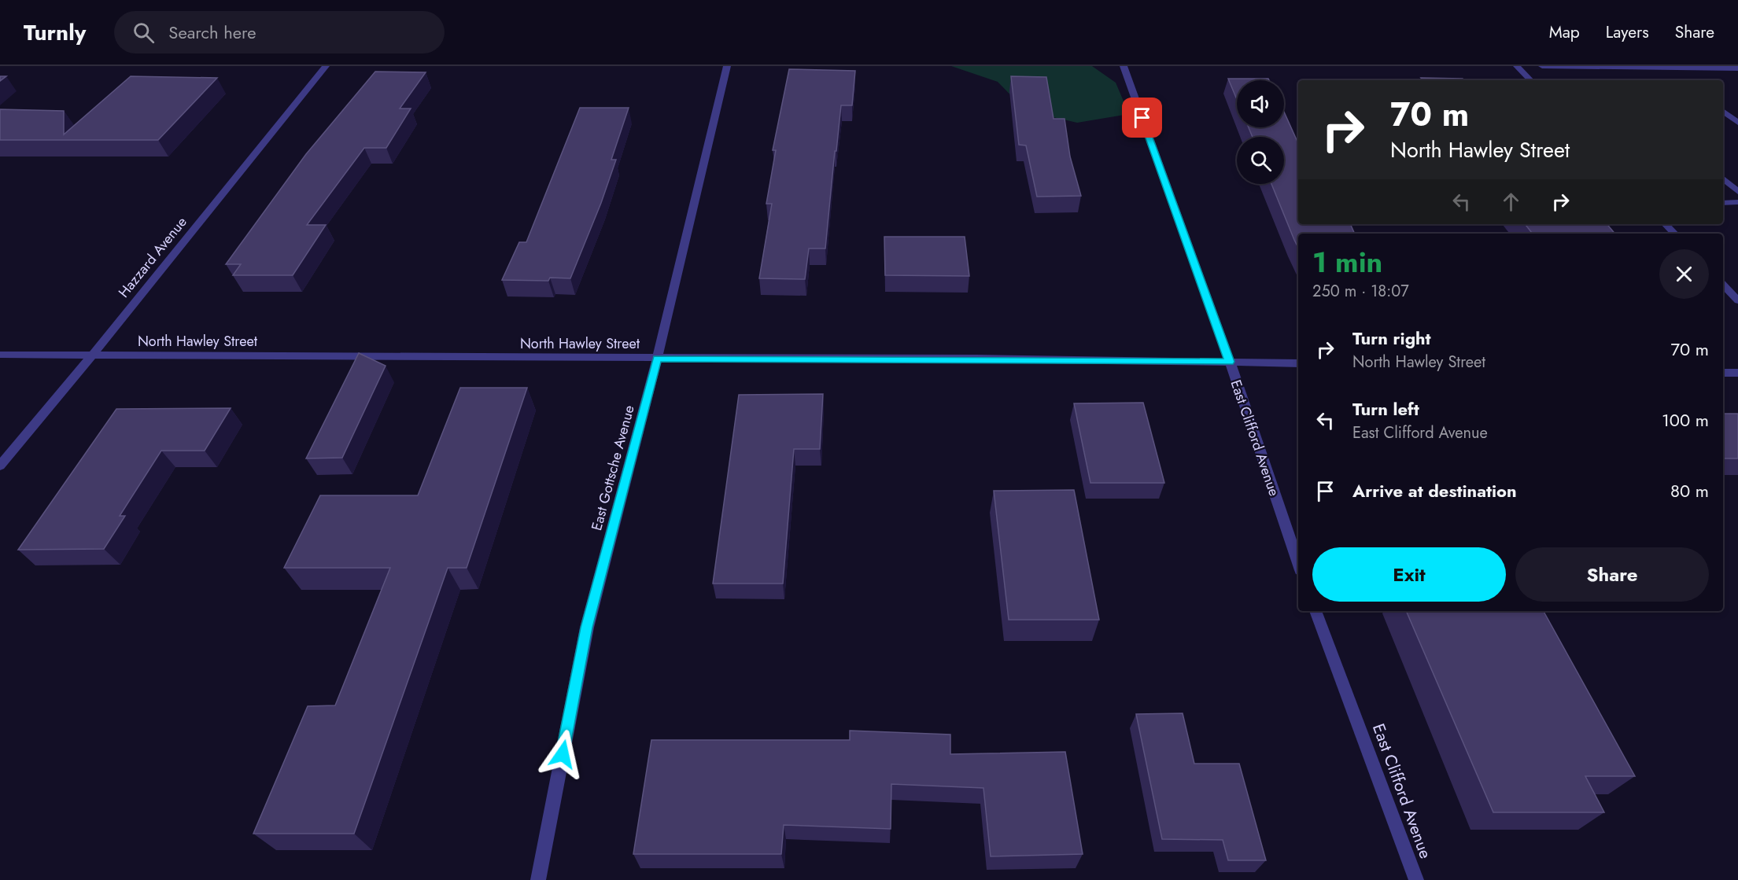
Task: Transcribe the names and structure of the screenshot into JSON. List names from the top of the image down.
{
  "streets": {
    "street": [
      "Hazzard Avenue",
      "North Hawley Street",
      "East Clifford Avenue",
      "East Gottsche Avenue"
    ]
  },
  "crossings": [
    ["Hazzard Avenue", "North Hawley Street"],
    ["North Hawley Street", "East Clifford Avenue"],
    ["North Hawley Street", "East Gottsche Avenue"]
  ],
  "page": {
    "header": "Turnly",
    "search": "Search here",
    "nav": ["Map", "Layers", "Share"],
    "turn": ["70 m", "North Hawley Street"],
    "heading": ["1 min", "250 m · 18:07"],
    "list": [
      {
        "name": "Turn right",
        "note": "North Hawley Street",
        "value": "70 m"
      },
      {
        "name": "Turn left",
        "note": "East Clifford Avenue",
        "value": "100 m"
      },
      {
        "name": "Arrive at destination",
        "value": "80 m"
      }
    ],
    "buttons": ["Exit", "Share"]
  }
}
